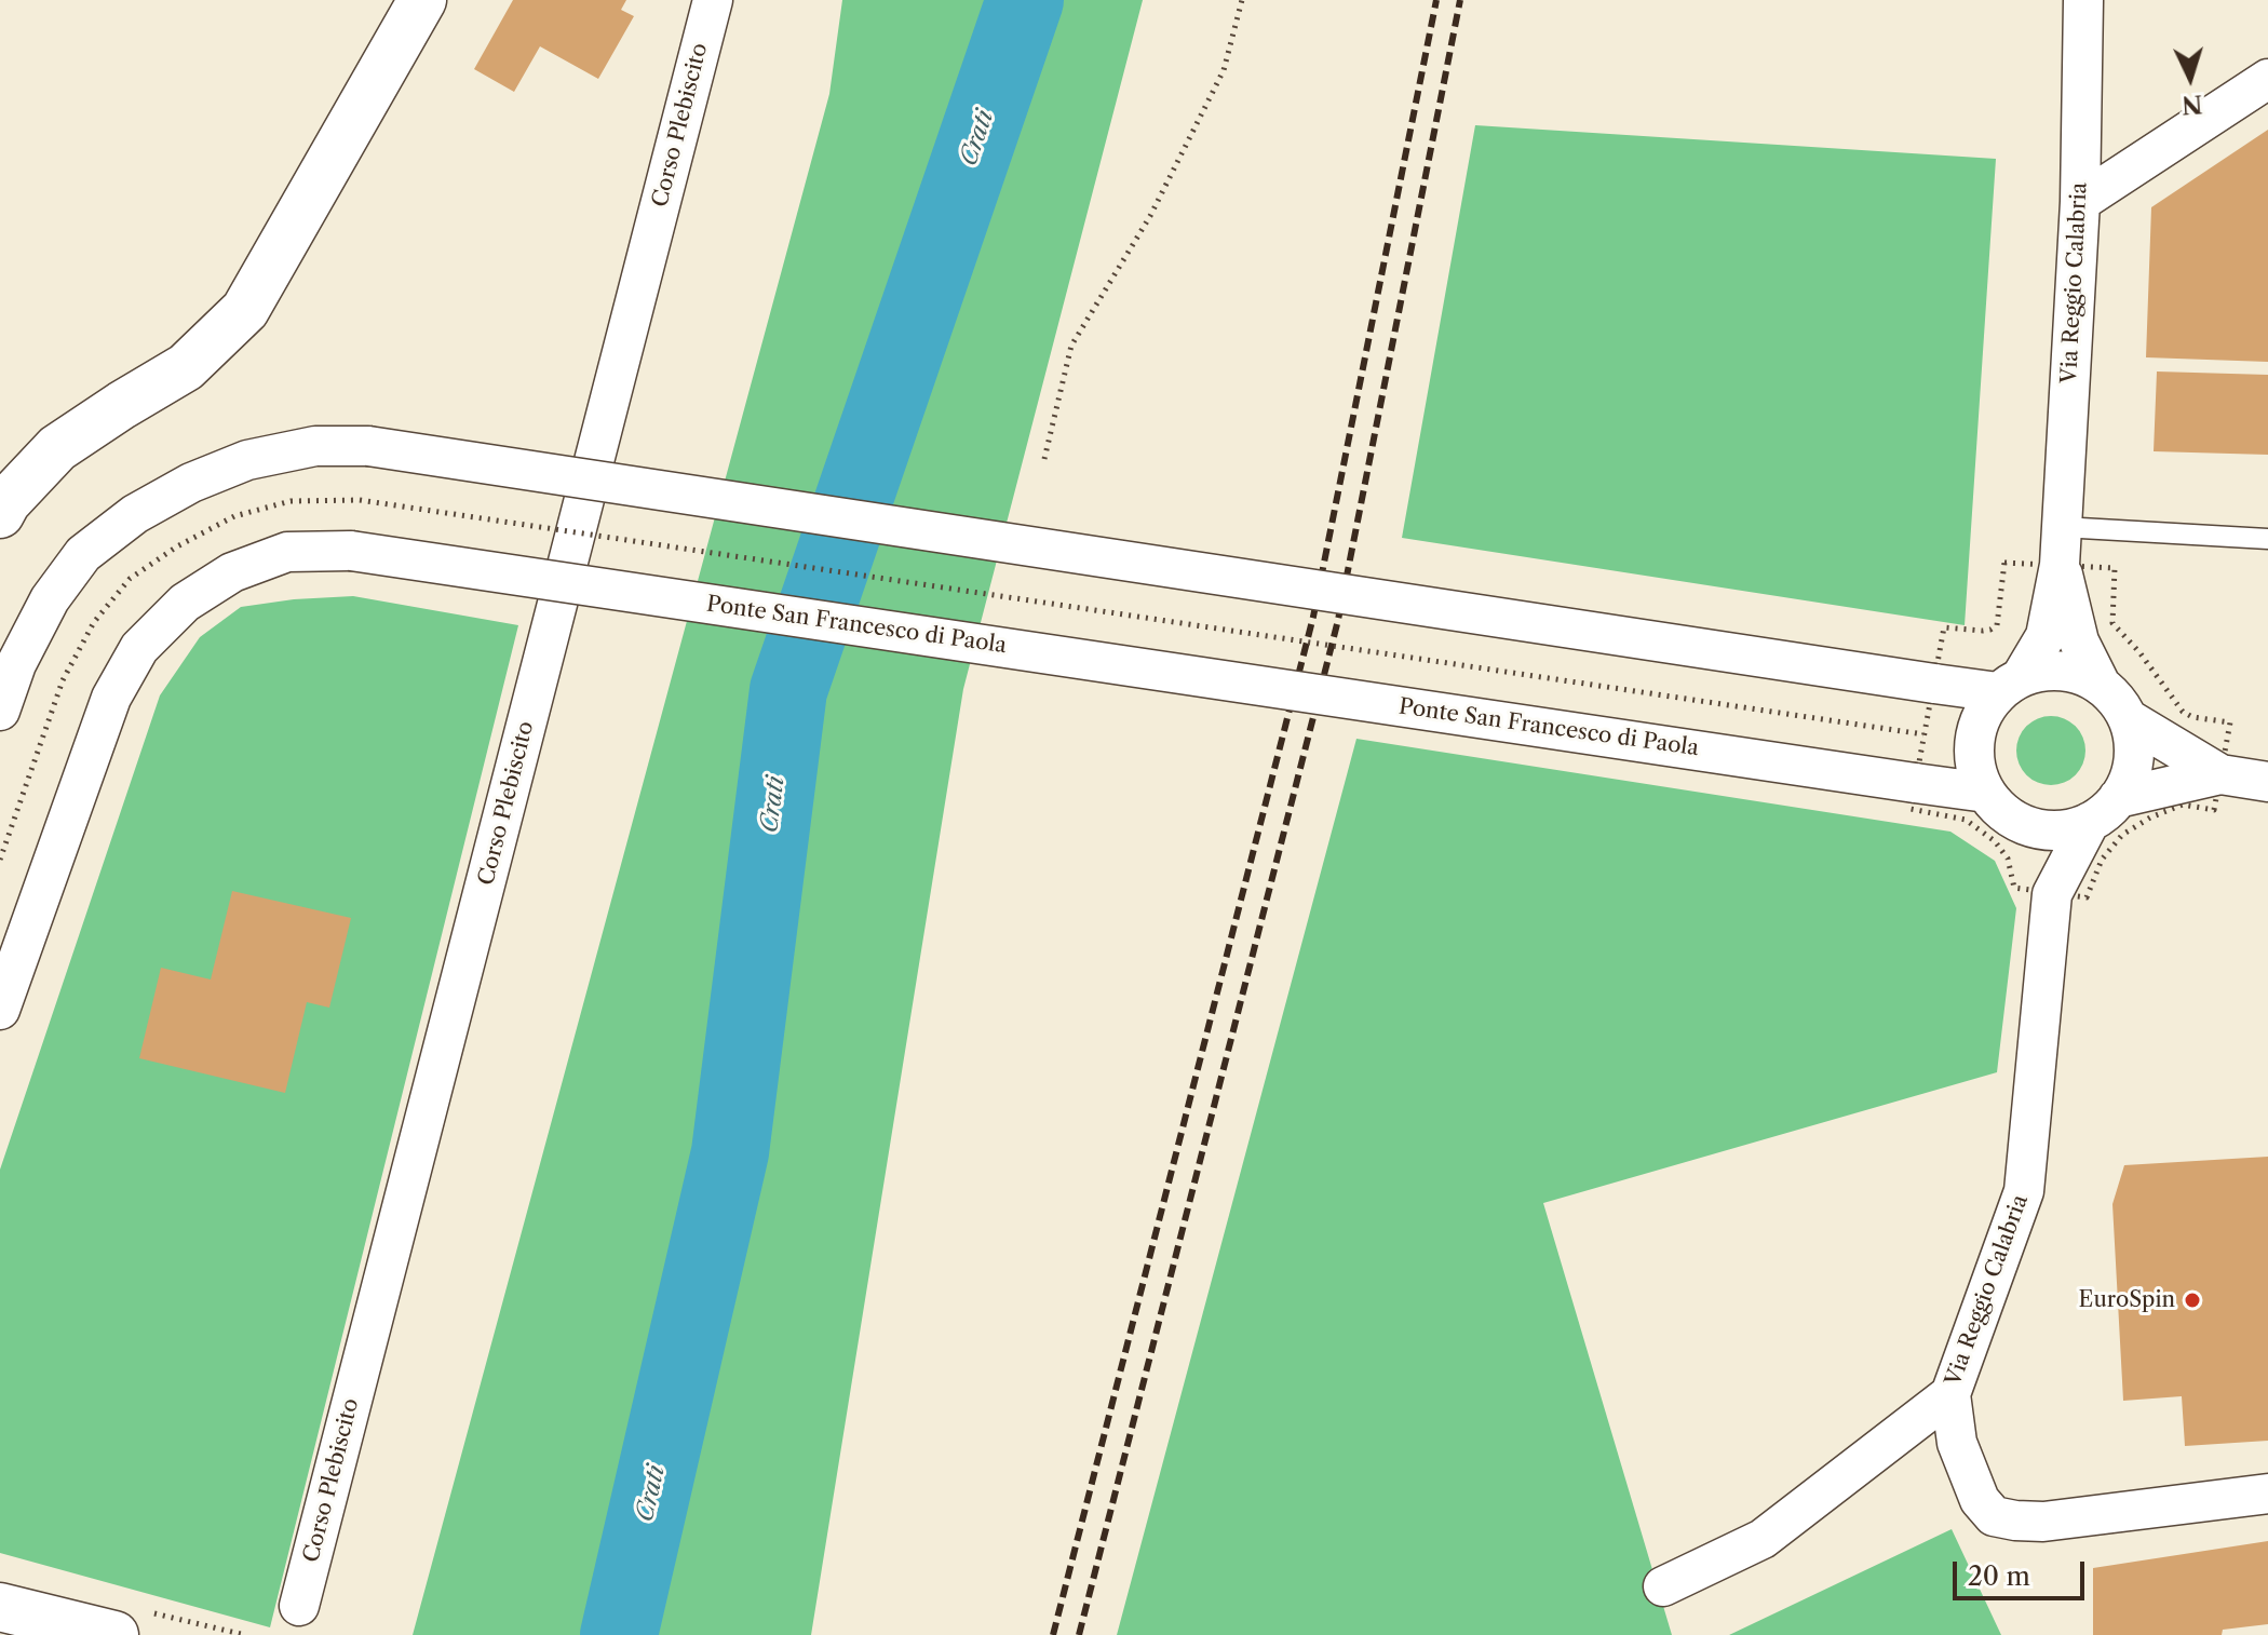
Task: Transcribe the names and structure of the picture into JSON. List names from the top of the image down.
{
  "streets": {
    "street": ["Corso Plebiscito", "Via Reggio Calabria", "Ponte San Francesco di Paola"]
  },
  "crossings": [
    ["Via Reggio Calabria", "Ponte San Francesco di Paola"]
  ],
  "water": ["Crati"],
  "places": ["EuroSpin"],
  "scale_bar": "20 m",
  "north": "bottom"
}
